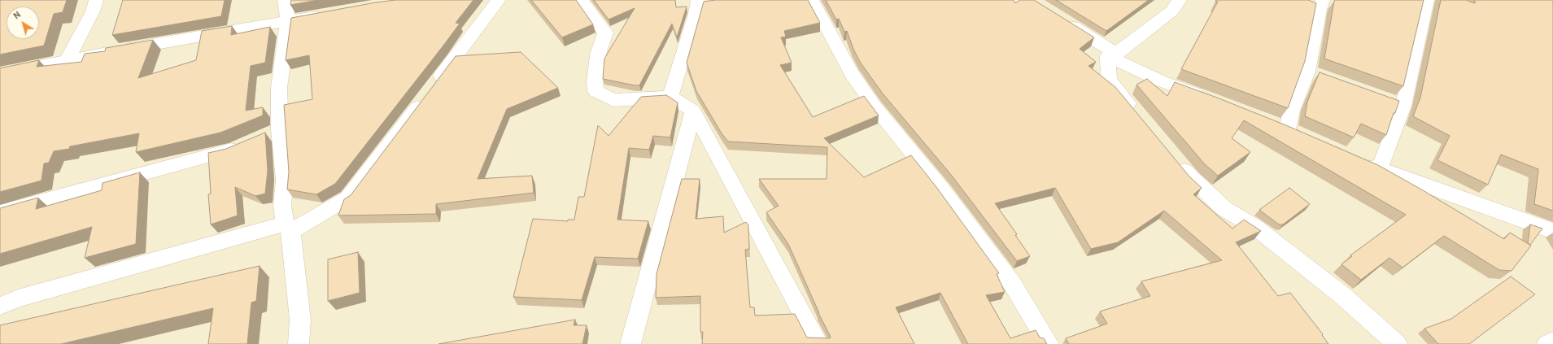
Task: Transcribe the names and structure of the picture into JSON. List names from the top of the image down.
{
  "north": "top left"
}
